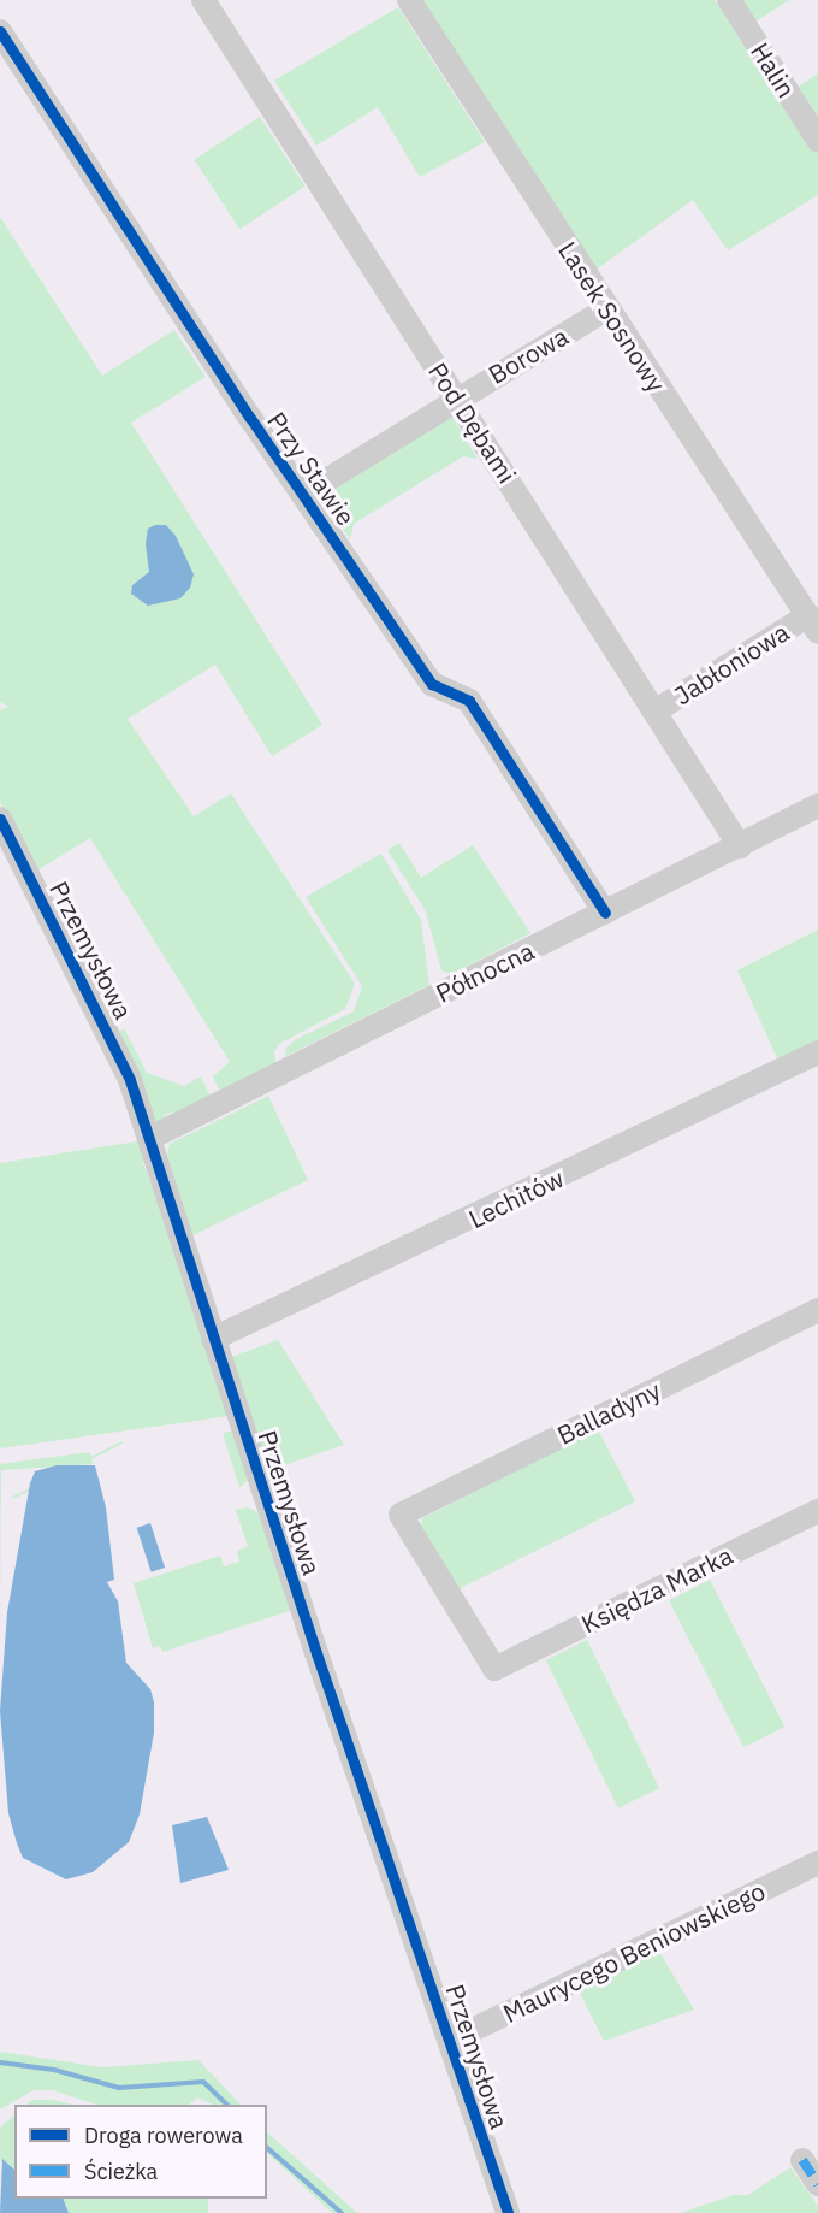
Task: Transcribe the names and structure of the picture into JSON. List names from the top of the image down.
{
  "streets": {
    "street": [
      "Halin",
      "Lasek Sosnowy",
      "Borowa",
      "Pod Dębami",
      "Przy Stawie",
      "Jabłoniowa",
      "Przemysłowa",
      "Północna",
      "Lechitów",
      "Balladyny",
      "Księdza Marka",
      "Maurycego Beniowskiego"
    ]
  },
  "crossings": [
    ["Lasek Sosnowy", "Borowa"],
    ["Lasek Sosnowy", "Jabłoniowa"],
    ["Borowa", "Pod Dębami"],
    ["Borowa", "Przy Stawie"],
    ["Pod Dębami", "Jabłoniowa"],
    ["Pod Dębami", "Północna"],
    ["Przy Stawie", "Północna"],
    ["Przemysłowa", "Północna"],
    ["Przemysłowa", "Lechitów"],
    ["Przemysłowa", "Maurycego Beniowskiego"],
    ["Balladyny", "Księdza Marka"]
  ],
  "legend": ["Droga rowerowa", "Ścieżka"]
}
